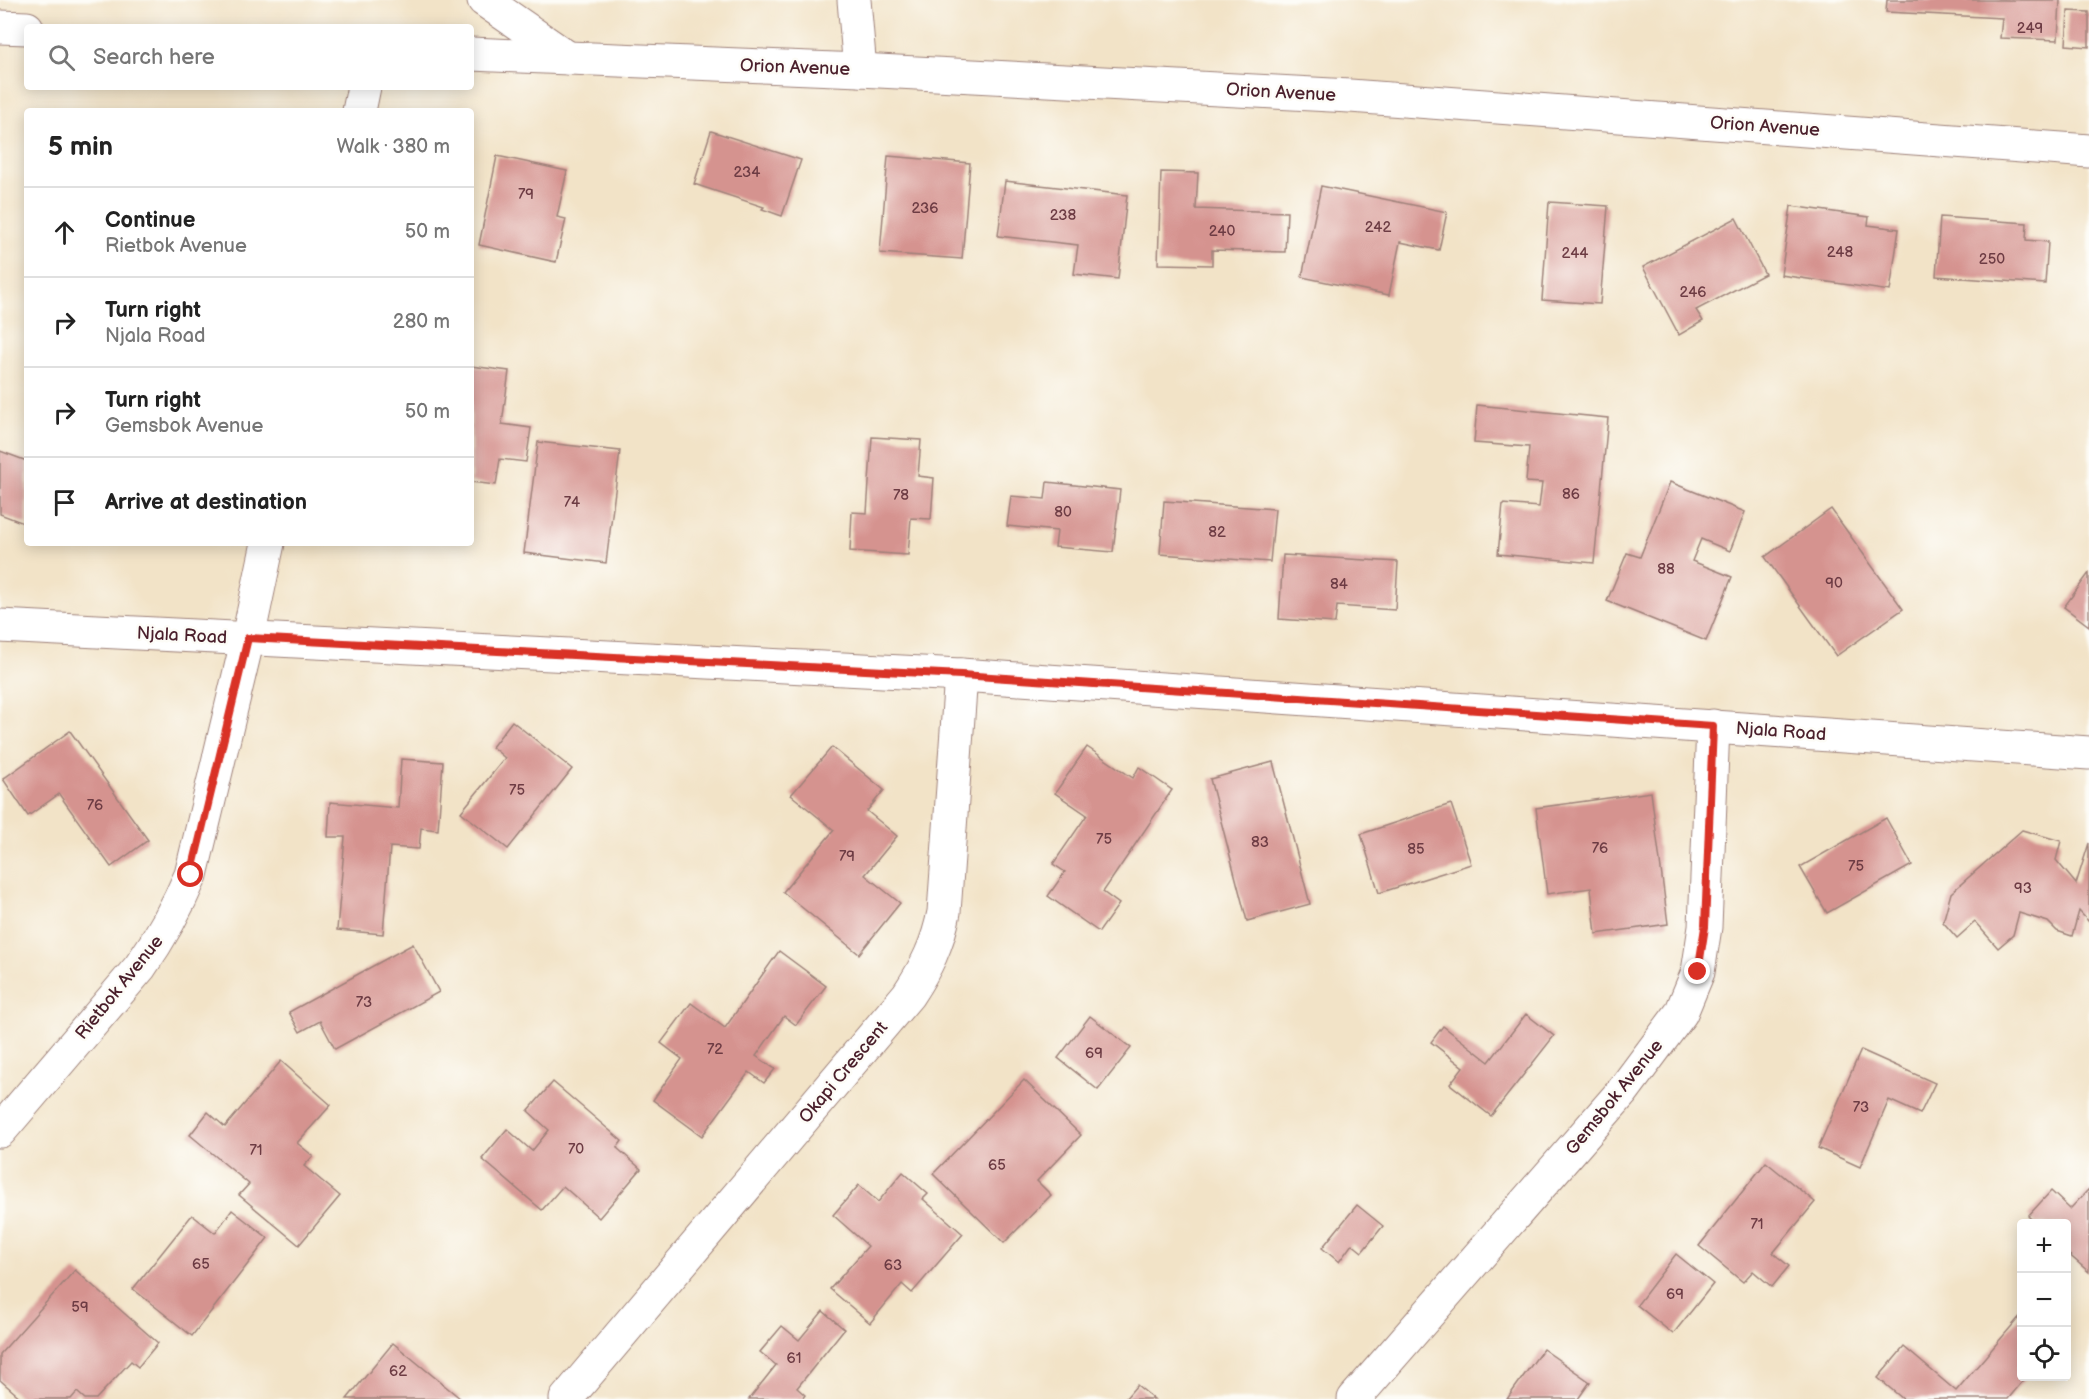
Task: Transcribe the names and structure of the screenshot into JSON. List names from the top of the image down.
{
  "streets": {
    "street": [
      "Orion Avenue",
      "Njala Road",
      "Rietbok Avenue",
      "Okapi Crescent",
      "Gemsbok Avenue"
    ]
  },
  "crossings": [
    ["Njala Road", "Rietbok Avenue"],
    ["Njala Road", "Okapi Crescent"],
    ["Njala Road", "Gemsbok Avenue"]
  ],
  "house_numbers": [
    "249",
    "234",
    "79",
    "236",
    "238",
    "242",
    "240",
    "248",
    "244",
    "250",
    "246",
    "86",
    "78",
    "74",
    "80",
    "82",
    "88",
    "90",
    "84",
    "75",
    "76",
    "75",
    "83",
    "76",
    "85",
    "79",
    "75",
    "93",
    "73",
    "72",
    "69",
    "73",
    "70",
    "71",
    "65",
    "71",
    "65",
    "63",
    "69",
    "59",
    "61",
    "62"
  ],
  "page": {
    "search": "Search here",
    "heading": ["5 min", "Walk · 380 m"],
    "list": [
      ["Continue", "Rietbok Avenue", "50 m"],
      ["Turn right", "Njala Road", "280 m"],
      ["Turn right", "Gemsbok Avenue", "50 m"],
      "Arrive at destination"
    ],
    "map_buttons": ["+", "−"]
  }
}
